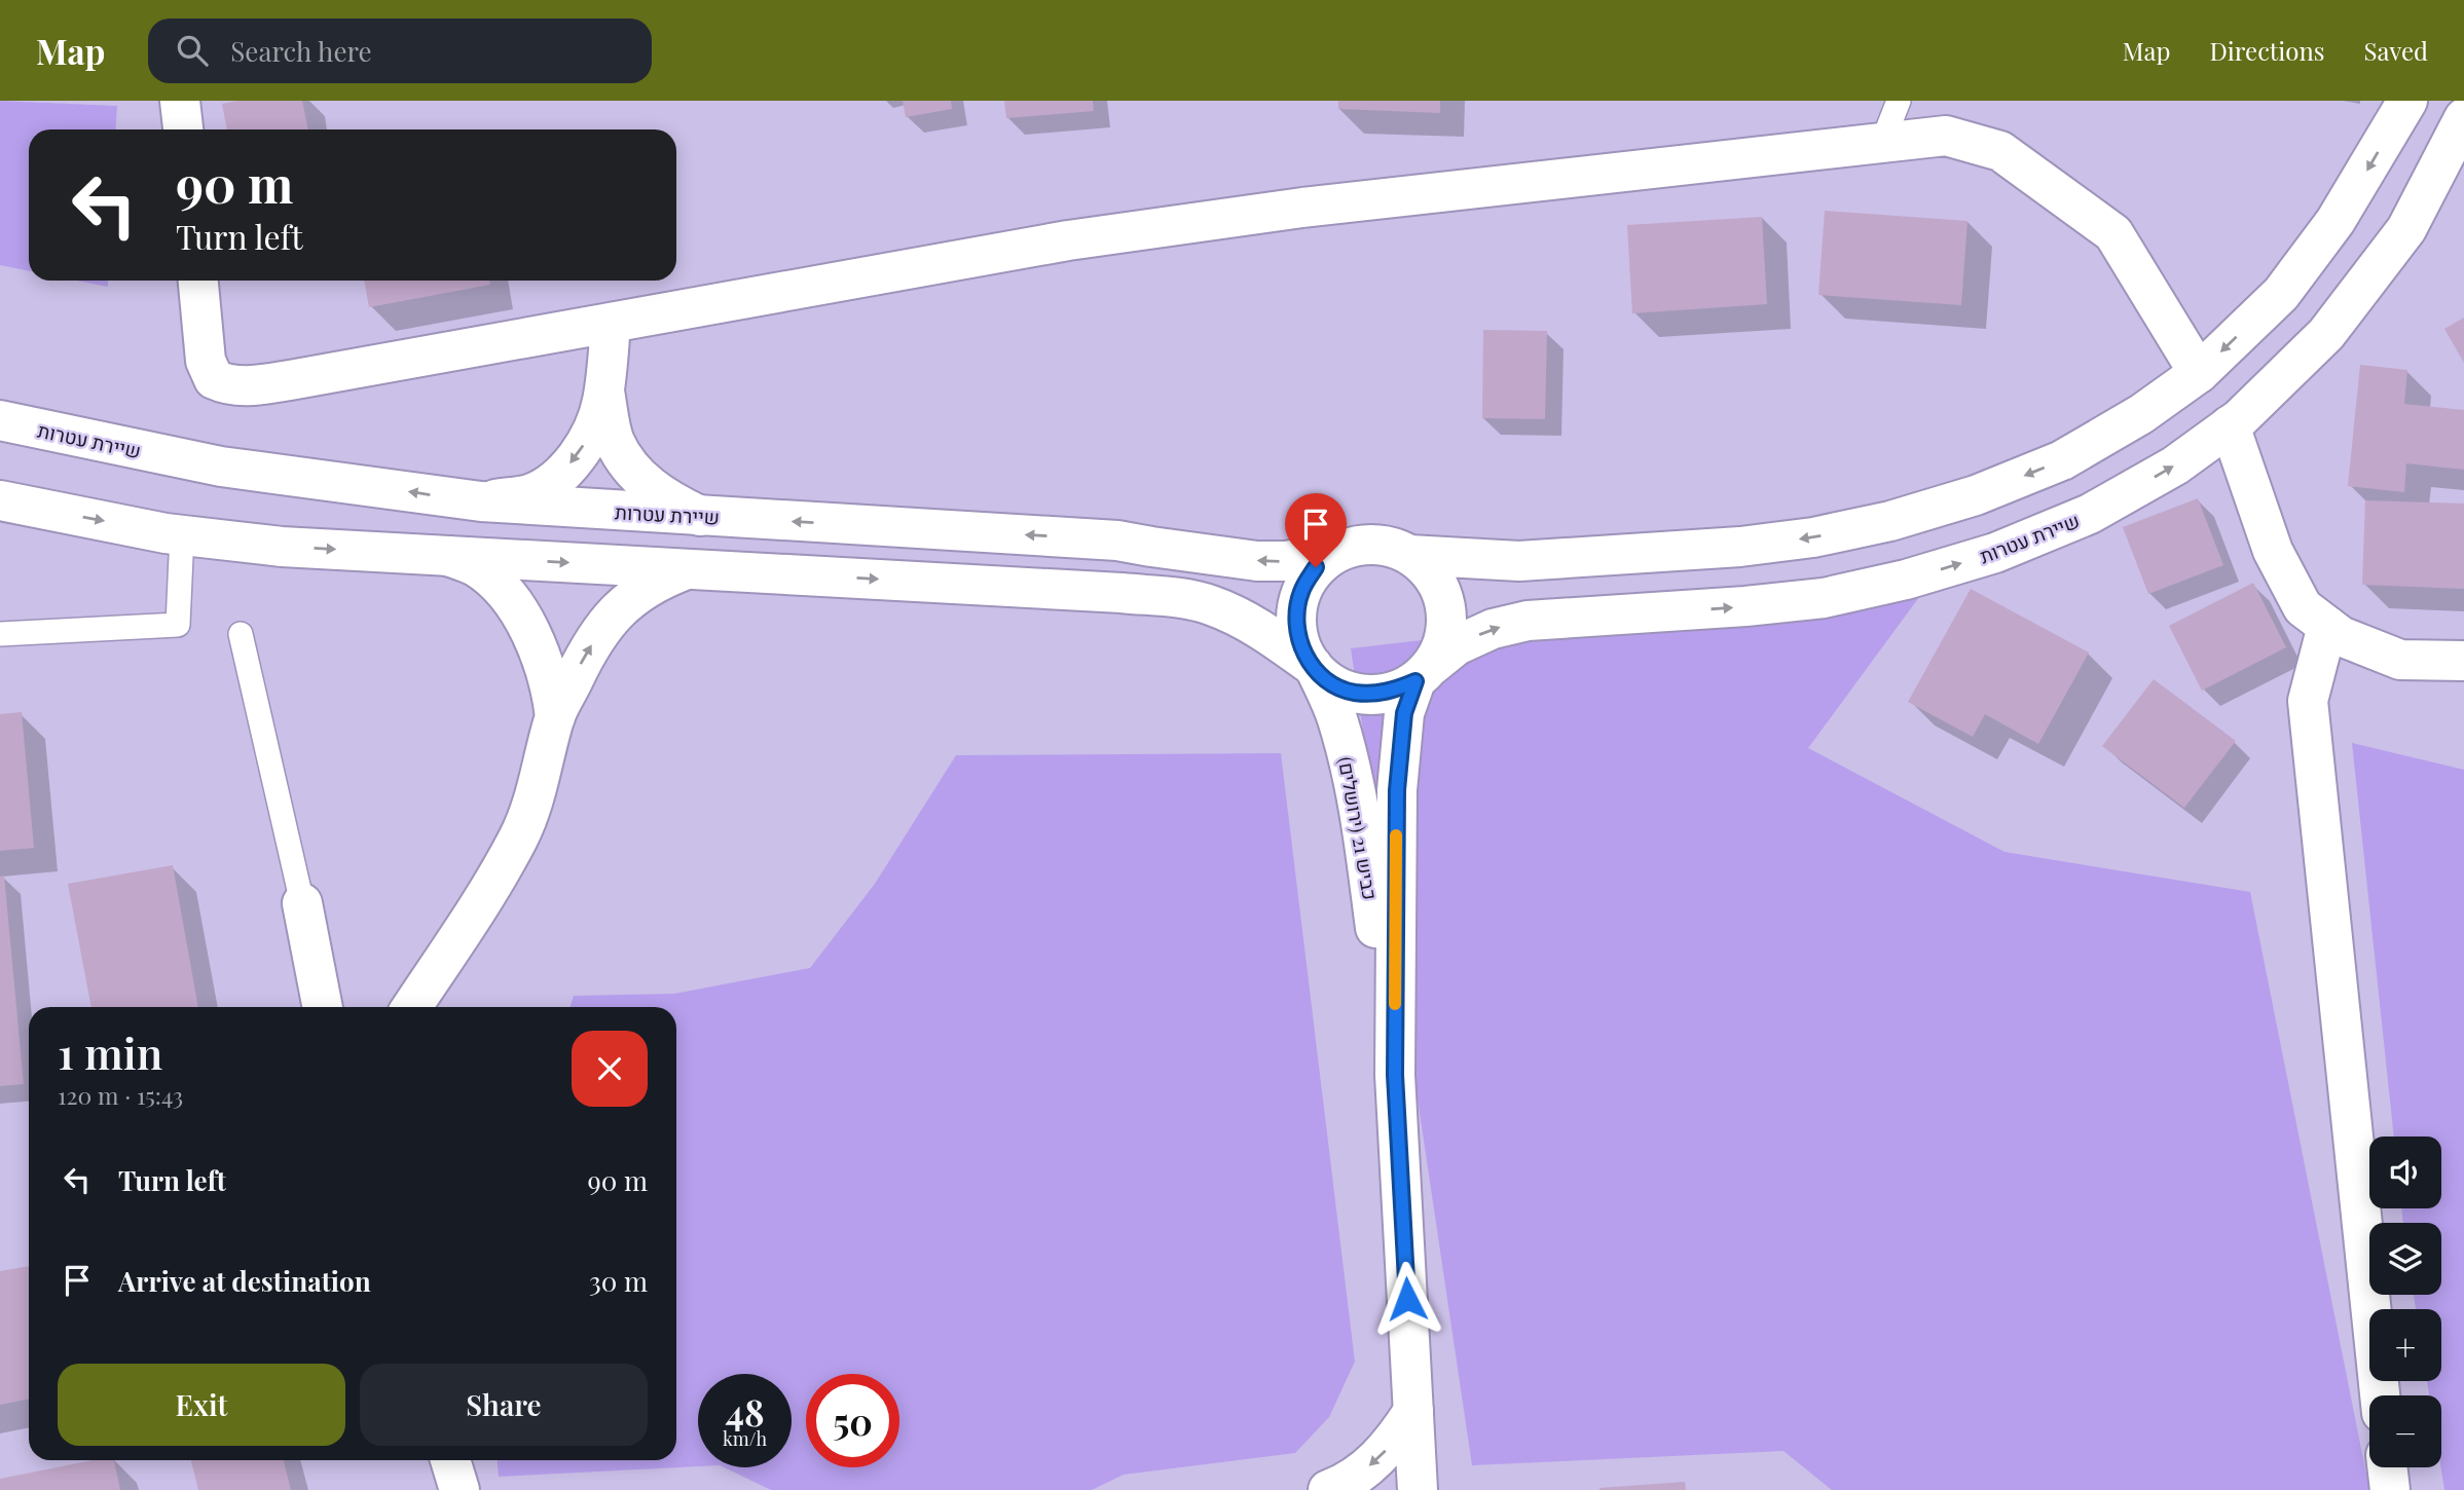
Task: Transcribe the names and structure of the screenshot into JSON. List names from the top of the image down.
{
  "streets": {
    "street": ["שיירת עטרות", "כביש 21 (ירושלים)"]
  },
  "crossings": [
    ["שיירת עטרות", "כביש 21 (ירושלים)"]
  ],
  "page": {
    "header": "Map",
    "search": "Search here",
    "nav": ["Map", "Directions", "Saved"],
    "turn": ["90 m", "Turn left"],
    "heading": ["1 min", "120 m · 15:43"],
    "list": [
      {
        "name": "Turn left",
        "value": "90 m"
      },
      {
        "name": "Arrive at destination",
        "value": "30 m"
      }
    ],
    "map_buttons": ["+", "−"],
    "buttons": ["Exit", "Share"],
    "speed": "48 km/h",
    "limit": "50"
  }
}
